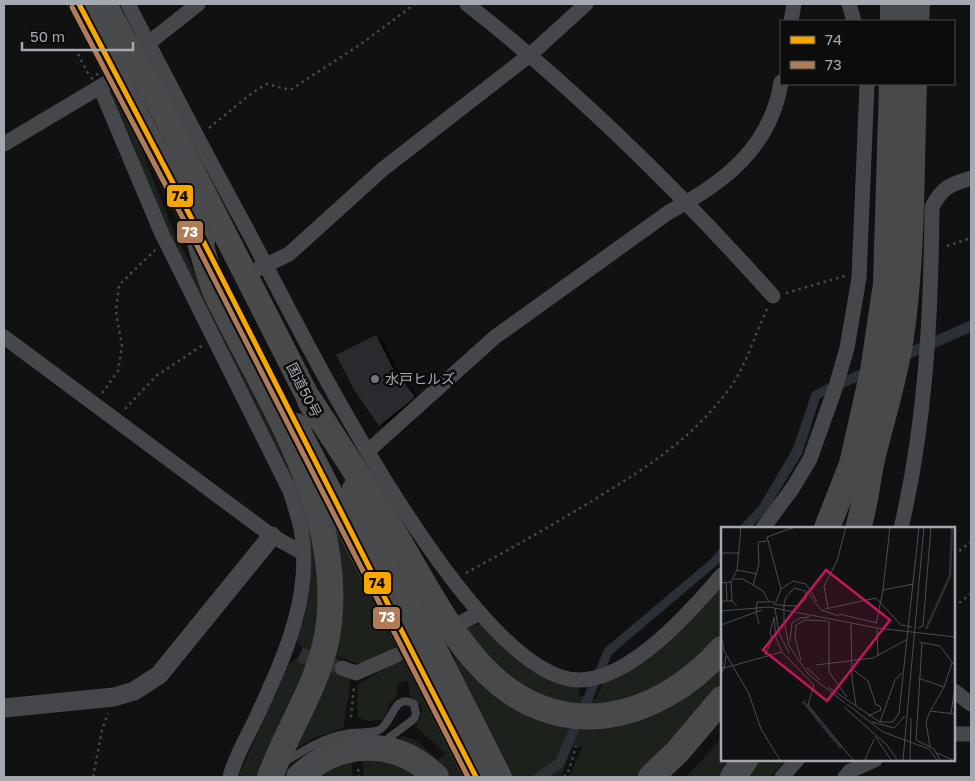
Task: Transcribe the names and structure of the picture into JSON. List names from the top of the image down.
{
  "streets": {
    "highway": ["国道50号"]
  },
  "places": ["水戸ヒルズ"],
  "lines": ["transit line 74", "transit line 73"],
  "legend": ["74", "73"],
  "scale_bar": "50 m"
}
